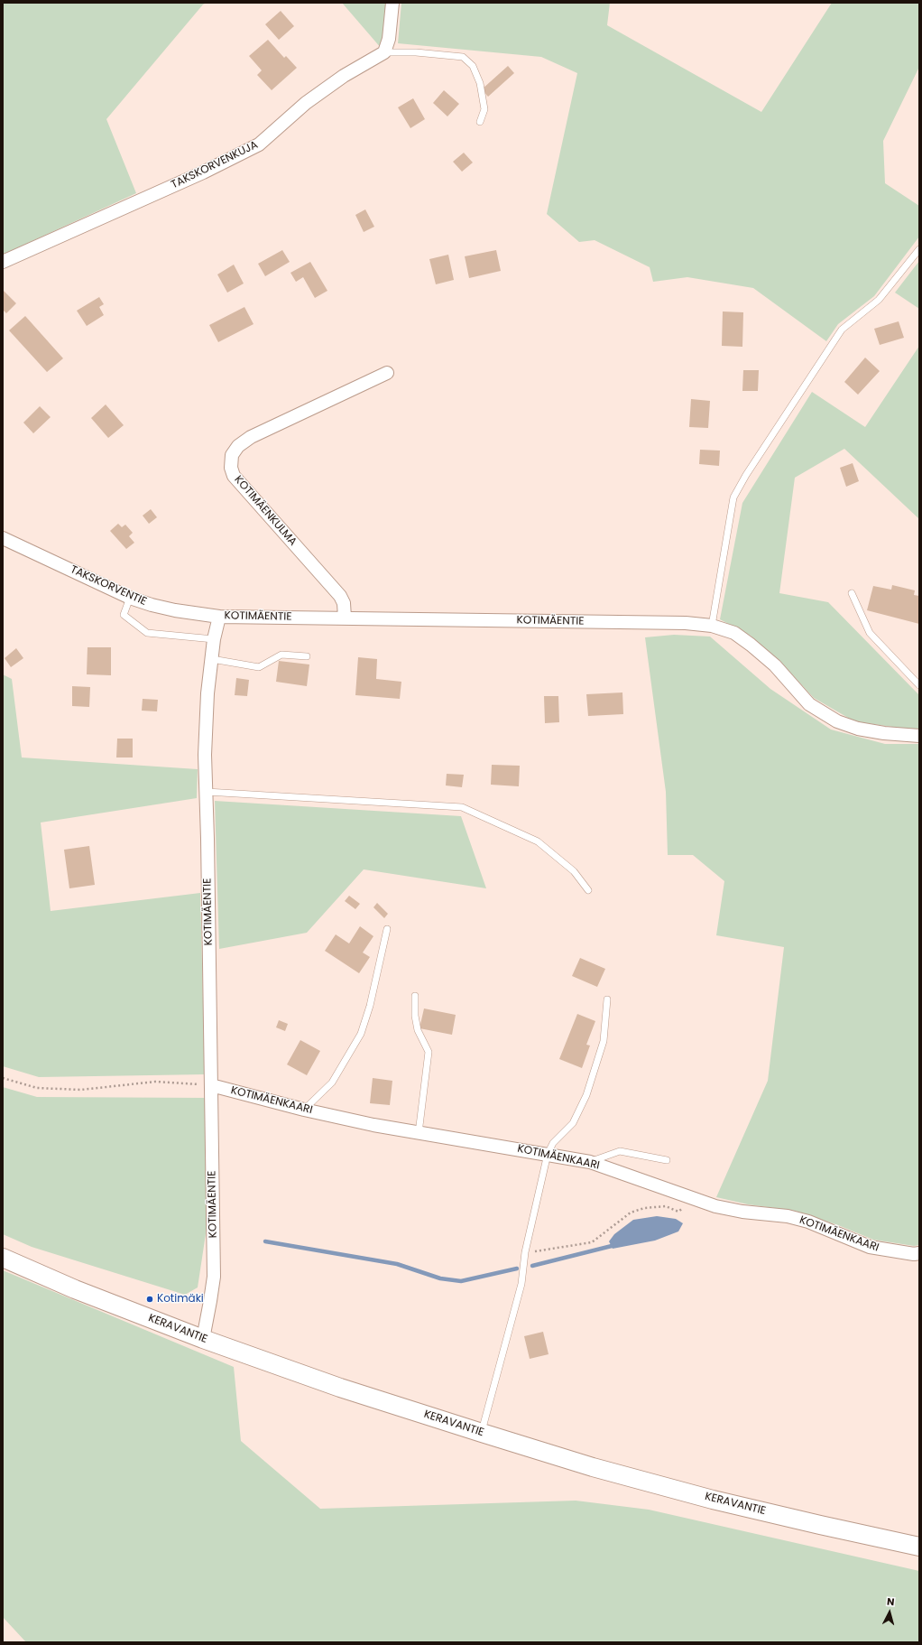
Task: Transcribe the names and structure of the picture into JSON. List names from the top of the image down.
{
  "streets": {
    "main road": ["KERAVANTIE"],
    "street": [
      "TAKSKORVENKUJA",
      "KOTIMÄENKULMA",
      "TAKSKORVENTIE",
      "KOTIMÄENTIE",
      "KOTIMÄENKAARI"
    ]
  },
  "crossings": [
    ["KOTIMÄENKULMA", "KOTIMÄENTIE"],
    ["TAKSKORVENTIE", "KOTIMÄENTIE"],
    ["KOTIMÄENTIE", "KOTIMÄENKAARI"],
    ["KOTIMÄENTIE", "KERAVANTIE"]
  ],
  "places": ["Kotimäki"],
  "north": "top"
}
